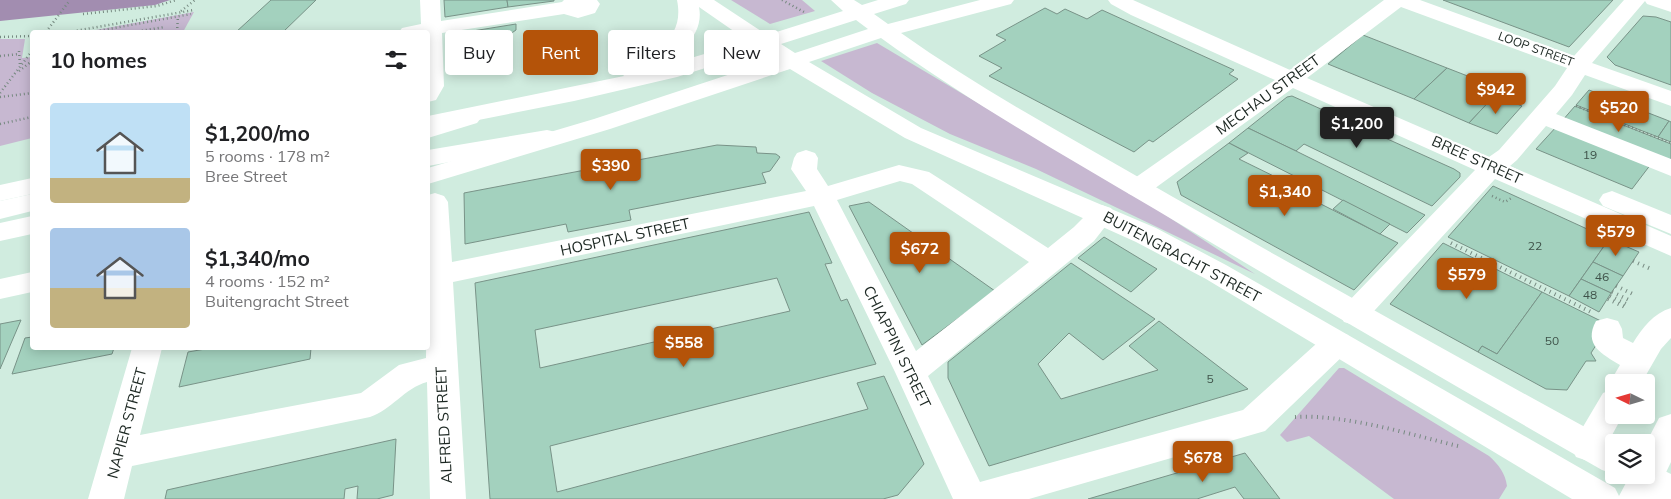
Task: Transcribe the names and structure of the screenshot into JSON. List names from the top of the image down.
{
  "streets": {
    "street": [
      "LOOP STREET",
      "MECHAU STREET",
      "BREE STREET",
      "HOSPITAL STREET",
      "BUITENGRACHT STREET",
      "CHIAPPINI STREET",
      "NAPIER STREET",
      "ALFRED STREET"
    ]
  },
  "crossings": [
    ["MECHAU STREET", "BREE STREET"],
    ["HOSPITAL STREET", "CHIAPPINI STREET"],
    ["HOSPITAL STREET", "ALFRED STREET"]
  ],
  "house_numbers": [
    "19",
    "22",
    "46",
    "48",
    "50",
    "5"
  ],
  "north": "left",
  "page": {
    "chip": [
      "Buy",
      "Rent",
      "Filters",
      "New"
    ],
    "heading": "10 homes",
    "price": [
      "$942",
      "$520",
      "$1,200",
      "$390",
      "$1,340",
      "$579",
      "$672",
      "$579",
      "$558",
      "$678"
    ],
    "list": [
      {
        "name": "$1,200/mo",
        "note": "5 rooms · 178 m² · Bree Street"
      },
      {
        "name": "$1,340/mo",
        "note": "4 rooms · 152 m² · Buitengracht Street"
      }
    ]
  }
}
